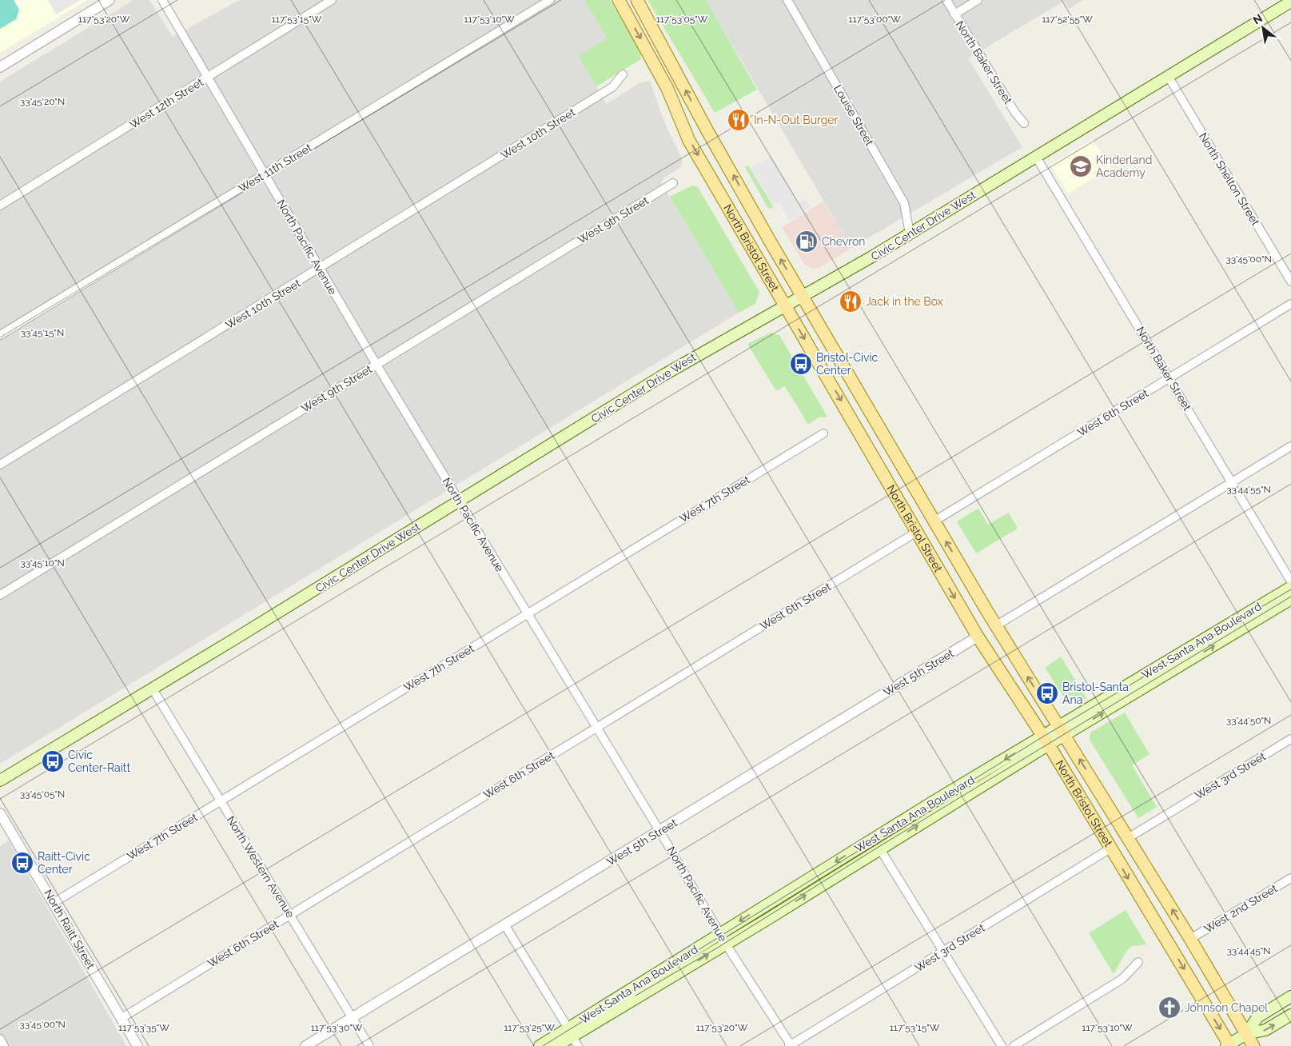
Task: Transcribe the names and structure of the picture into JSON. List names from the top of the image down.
{
  "streets": {
    "main road": ["Civic Center Drive West", "North Bristol Street", "West Santa Ana Boulevard"],
    "street": [
      "North Baker Street",
      "West 12th Street",
      "Louise Street",
      "West 10th Street",
      "West 11th Street",
      "North Shelton Street",
      "West 9th Street",
      "North Pacific Avenue",
      "West 6th Street",
      "West 7th Street",
      "West 5th Street",
      "West 3rd Street",
      "North Western Avenue",
      "West 2nd Street",
      "North Raitt Street"
    ]
  },
  "crossings": [
    ["North Baker Street", "Civic Center Drive West"],
    ["North Baker Street", "West 6th Street"],
    ["West 12th Street", "North Pacific Avenue"],
    ["Louise Street", "Civic Center Drive West"],
    ["West 10th Street", "North Pacific Avenue"],
    ["West 11th Street", "North Pacific Avenue"],
    ["North Shelton Street", "Civic Center Drive West"],
    ["West 9th Street", "North Pacific Avenue"],
    ["Civic Center Drive West", "North Pacific Avenue"],
    ["Civic Center Drive West", "North Bristol Street"],
    ["Civic Center Drive West", "North Western Avenue"],
    ["North Pacific Avenue", "West 6th Street"],
    ["North Pacific Avenue", "West 7th Street"],
    ["North Pacific Avenue", "West Santa Ana Boulevard"],
    ["North Pacific Avenue", "West 5th Street"],
    ["North Pacific Avenue", "West 3rd Street"],
    ["North Bristol Street", "West 6th Street"],
    ["North Bristol Street", "West Santa Ana Boulevard"],
    ["North Bristol Street", "West 5th Street"],
    ["North Bristol Street", "West 3rd Street"],
    ["North Bristol Street", "West 2nd Street"],
    ["West 6th Street", "North Western Avenue"],
    ["West 6th Street", "North Raitt Street"],
    ["West 7th Street", "North Western Avenue"],
    ["West 7th Street", "North Raitt Street"],
    ["West 5th Street", "North Western Avenue"]
  ],
  "places": {
    "restaurant": ["In-N-Out Burger", "Jack in the Box"],
    "school or university": ["Kinderland Academy"],
    "fuel station": ["Chevron"],
    "bus stop": [
      "Bristol-Civic Center",
      "Bristol-Santa Ana",
      "Civic Center-Raitt",
      "Raitt-Civic Center"
    ],
    "church": ["Johnson Chapel"]
  },
  "north": "top left",
  "coordinates": [
    "117°53'15\"W",
    "117°53'20\"W",
    "117°53'10\"W",
    "117°53'05\"W",
    "117°53'00\"W",
    "117°52'55\"W",
    "33°45'20\"N",
    "33°45'00\"N",
    "33°45'15\"N",
    "33°44'55\"N",
    "33°45'10\"N",
    "33°44'50\"N",
    "33°45'05\"N",
    "33°44'45\"N",
    "117°53'35\"W",
    "117°53'30\"W",
    "117°53'25\"W"
  ]
}
